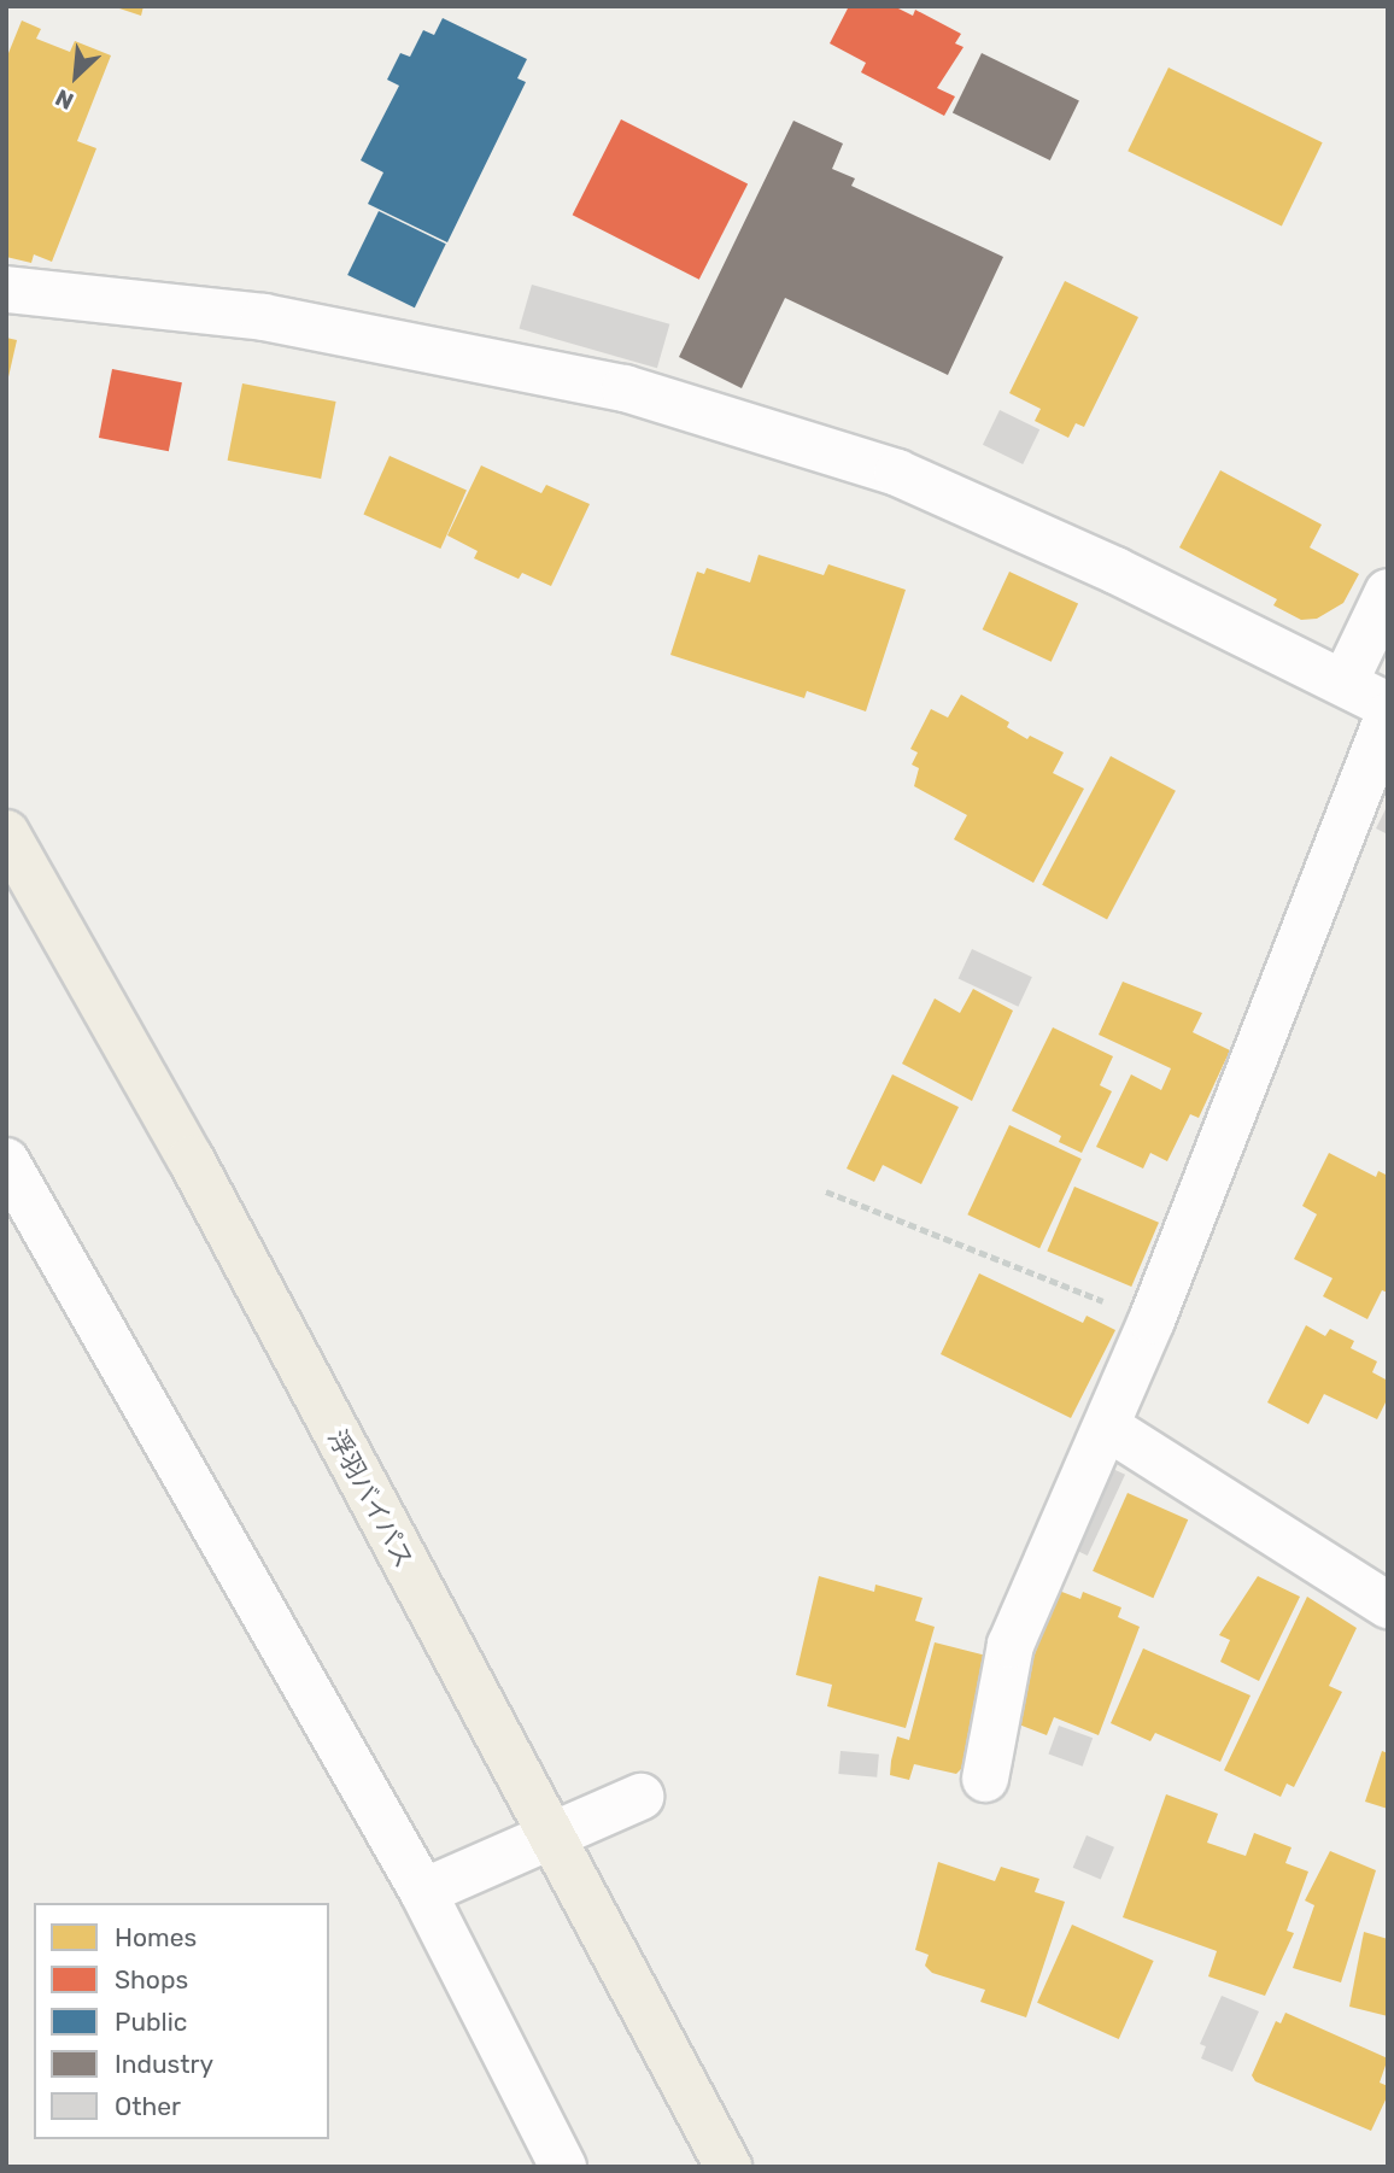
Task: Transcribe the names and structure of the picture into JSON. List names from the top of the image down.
{
  "streets": {
    "highway": ["浮羽バイパス"]
  },
  "legend": [
    "Homes",
    "Shops",
    "Public",
    "Industry",
    "Other"
  ],
  "north": "bottom left"
}
